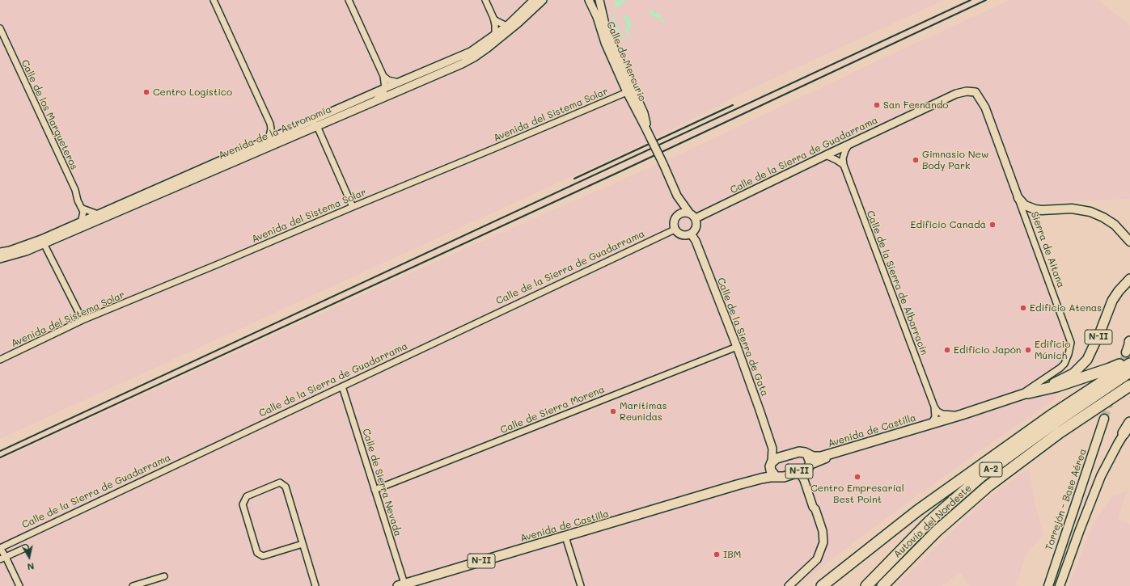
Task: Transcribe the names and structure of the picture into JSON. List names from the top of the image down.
{
  "streets": {
    "highway": ["A-2", "Autovía del Nordeste"],
    "main road": ["N-II", "Avenida de Castilla", "Torrejón - Base Aérea"],
    "street": [
      "Calle de Mercurio",
      "Calle de los Marqueteros",
      "Avenida del Sistema Solar",
      "Avenida de la Astronomía",
      "Calle de la Sierra de Guadarrama",
      "Sierra de Aitana",
      "Calle de la Sierra de Albarracín",
      "Calle de la Sierra de Gata",
      "Calle de Sierra Morena",
      "Calle de Sierra Nevada"
    ]
  },
  "crossings": [
    ["Calle de Mercurio", "Avenida del Sistema Solar"],
    ["Calle de los Marqueteros", "Avenida de la Astronomía"],
    ["Calle de la Sierra de Guadarrama", "Sierra de Aitana"],
    ["Calle de la Sierra de Guadarrama", "Calle de la Sierra de Albarracín"],
    ["Calle de la Sierra de Guadarrama", "Calle de la Sierra de Gata"],
    ["Calle de la Sierra de Guadarrama", "Calle de Sierra Nevada"],
    ["Sierra de Aitana", "N-II"],
    ["Calle de la Sierra de Albarracín", "N-II"],
    ["Calle de la Sierra de Albarracín", "Avenida de Castilla"],
    ["Calle de la Sierra de Gata", "N-II"],
    ["Calle de la Sierra de Gata", "Calle de Sierra Morena"],
    ["Calle de la Sierra de Gata", "Avenida de Castilla"],
    ["N-II", "Avenida de Castilla"],
    ["Calle de Sierra Morena", "Calle de Sierra Nevada"],
    ["Avenida de Castilla", "Calle de Sierra Nevada"]
  ],
  "places": [
    "Centro Logístico",
    "San Fernando",
    "Gimnasio New Body Park",
    "Edificio Canadá",
    "Edificio Atenas",
    "Edificio Japón",
    "Edificio Múnich",
    "Marítimas Reunidas",
    "Centro Empresarial Best Point",
    "IBM"
  ],
  "north": "bottom"
}
